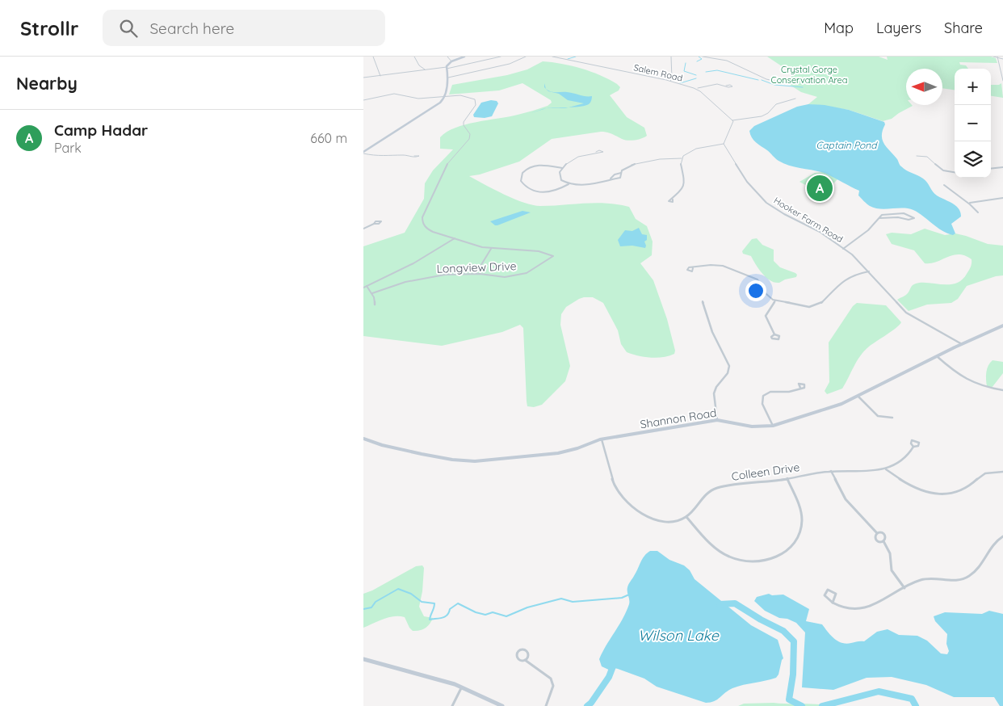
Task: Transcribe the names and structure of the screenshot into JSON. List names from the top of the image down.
{
  "streets": {
    "street": [
      "Salem Road",
      "Hooker Farm Road",
      "Longview Drive",
      "Shannon Road",
      "Colleen Drive"
    ]
  },
  "crossings": [
    ["Hooker Farm Road", "Shannon Road"]
  ],
  "water": ["Captain Pond", "Wilson Lake"],
  "parks": ["Crystal Gorge Conservation Area"],
  "north": "left",
  "page": {
    "header": "Strollr",
    "search": "Search here",
    "nav": ["Map", "Layers", "Share"],
    "heading": "Nearby",
    "map_buttons": ["+", "−"],
    "list": [
      {
        "mark": "A",
        "name": "Camp Hadar",
        "note": "Park",
        "value": "660 m"
      }
    ],
    "pins": "A"
  }
}
